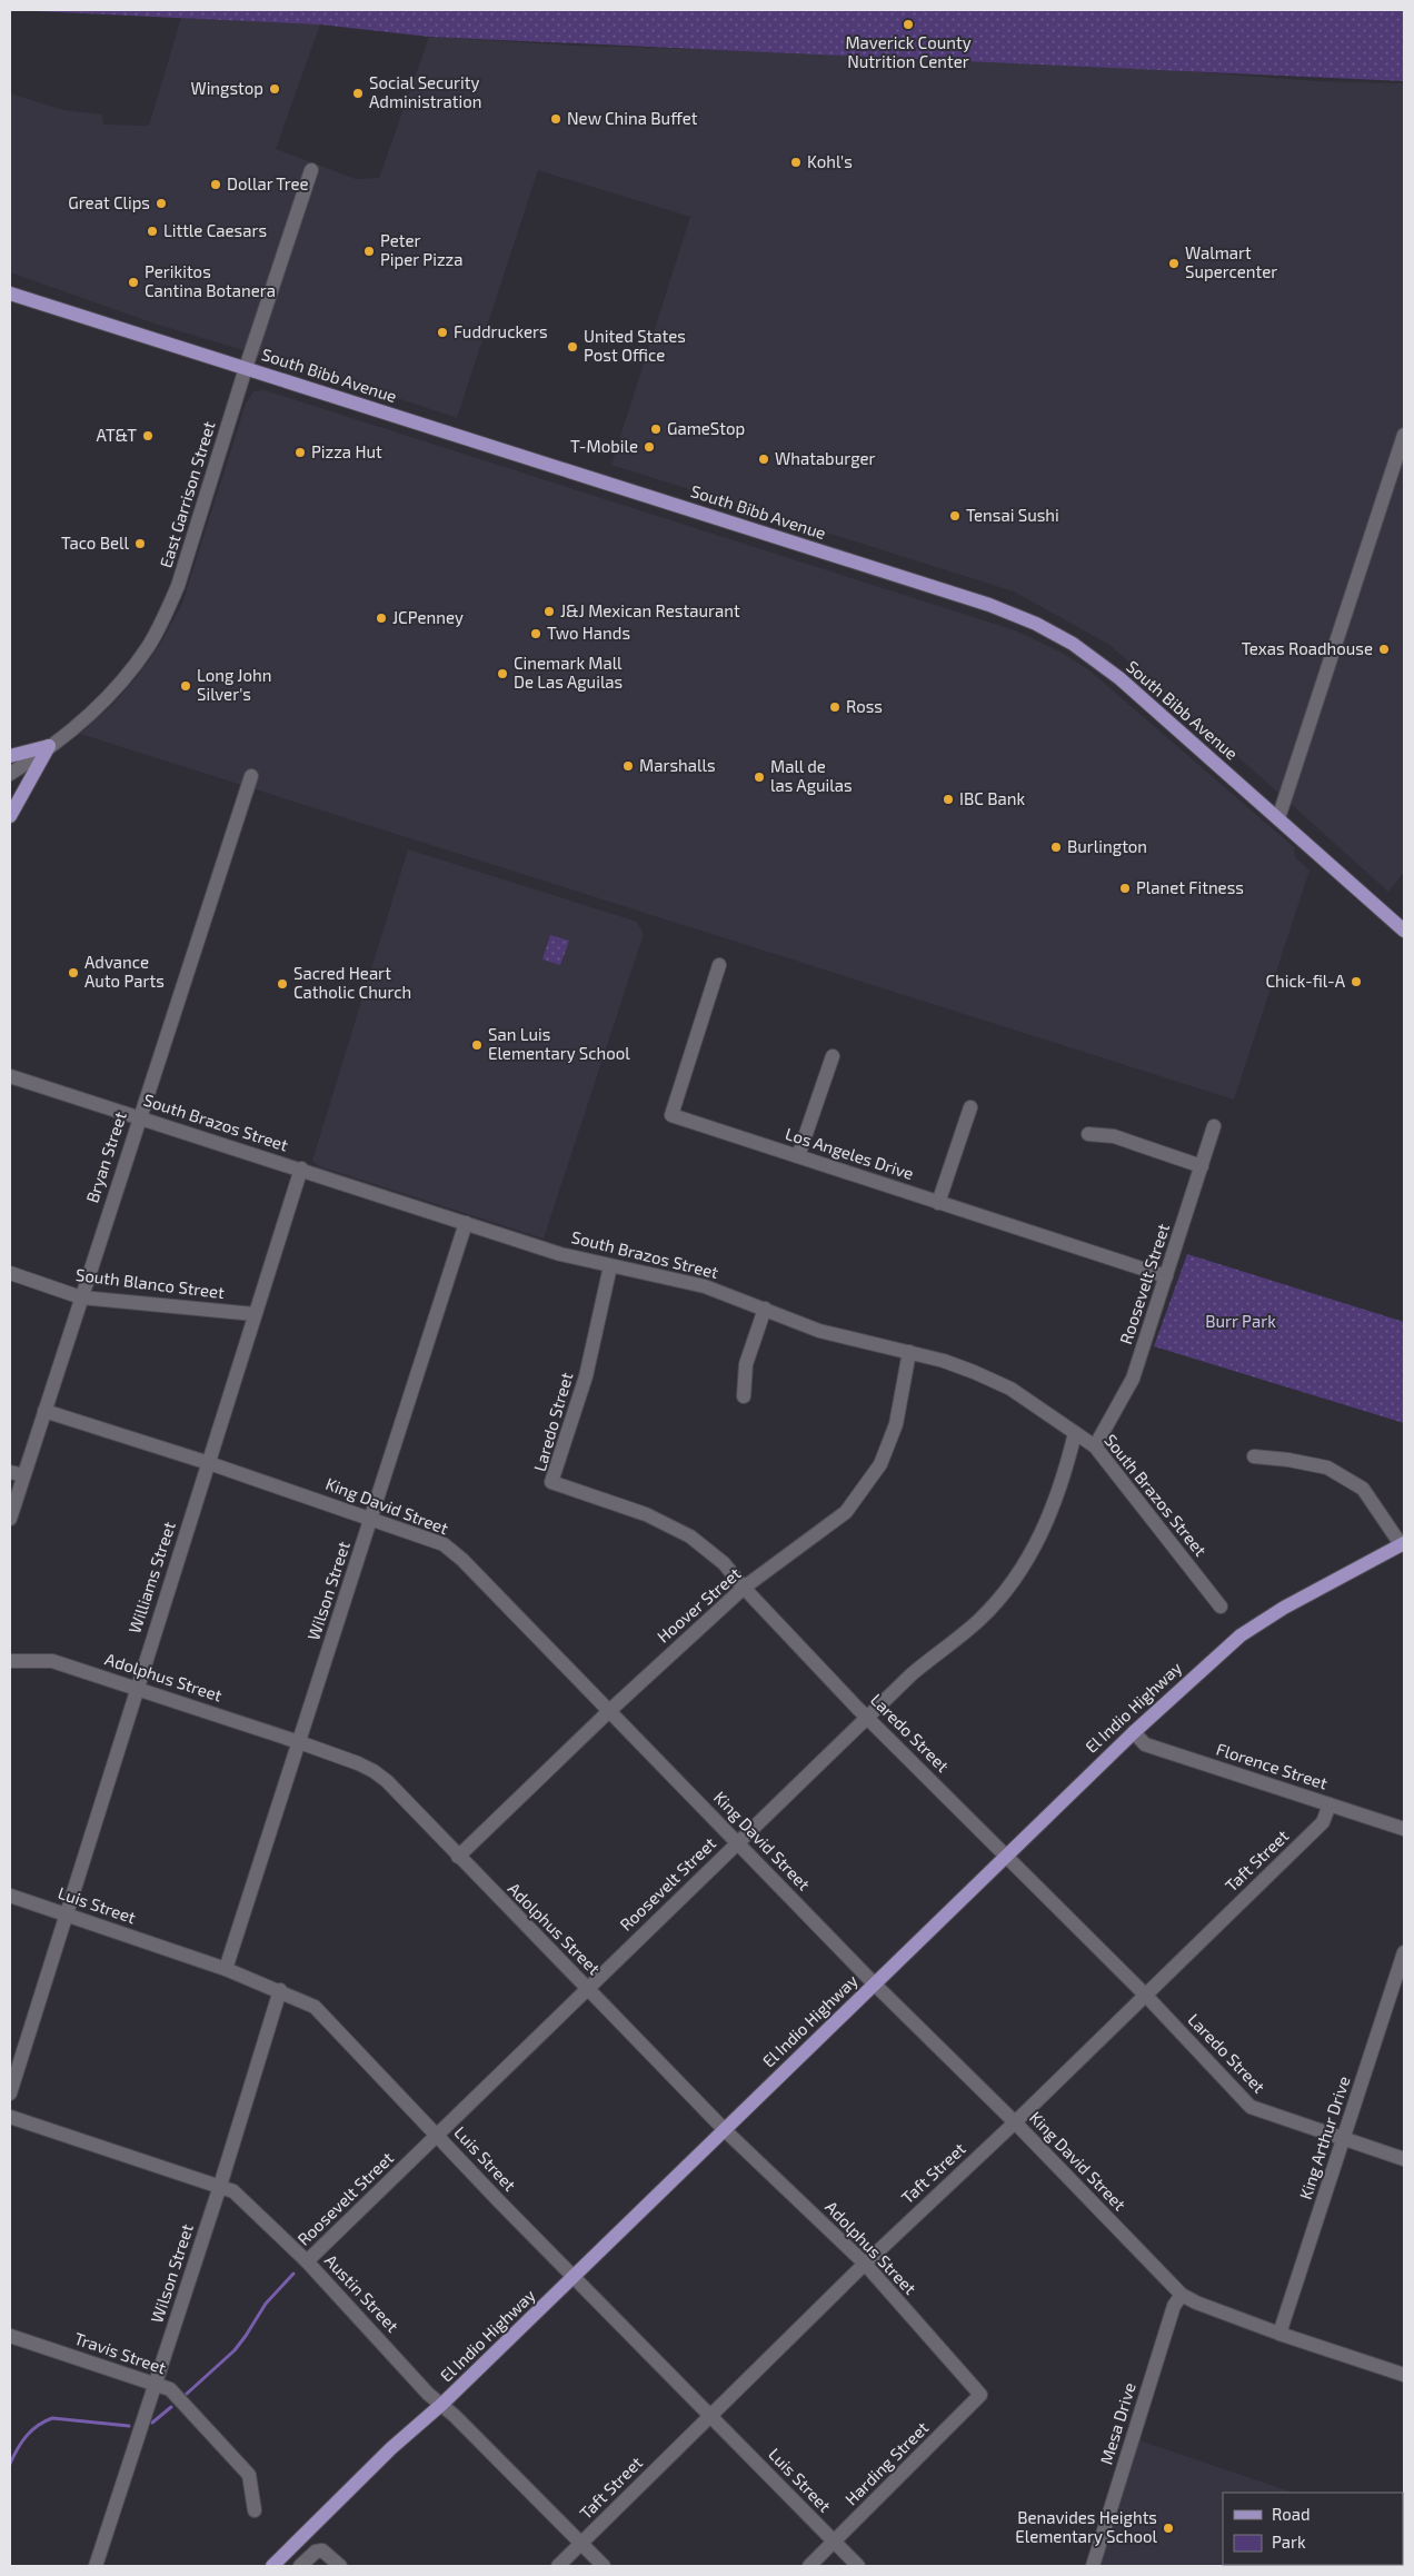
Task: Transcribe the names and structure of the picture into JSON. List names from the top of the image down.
{
  "streets": {
    "main road": ["South Bibb Avenue", "El Indio Highway"],
    "street": [
      "East Garrison Street",
      "South Brazos Street",
      "Los Angeles Drive",
      "Bryan Street",
      "South Blanco Street",
      "Roosevelt Street",
      "Laredo Street",
      "King David Street",
      "Williams Street",
      "Wilson Street",
      "Hoover Street",
      "Adolphus Street",
      "Florence Street",
      "Taft Street",
      "Luis Street",
      "King Arthur Drive",
      "Austin Street",
      "Travis Street",
      "Mesa Drive",
      "Harding Street"
    ]
  },
  "crossings": [
    ["South Bibb Avenue", "East Garrison Street"],
    ["South Brazos Street", "Bryan Street"],
    ["South Brazos Street", "Roosevelt Street"],
    ["South Brazos Street", "Laredo Street"],
    ["South Brazos Street", "Williams Street"],
    ["South Brazos Street", "Wilson Street"],
    ["South Brazos Street", "Hoover Street"],
    ["Los Angeles Drive", "Roosevelt Street"],
    ["Bryan Street", "South Blanco Street"],
    ["Bryan Street", "King David Street"],
    ["South Blanco Street", "Williams Street"],
    ["Roosevelt Street", "Laredo Street"],
    ["Roosevelt Street", "King David Street"],
    ["Roosevelt Street", "Adolphus Street"],
    ["Roosevelt Street", "Luis Street"],
    ["Roosevelt Street", "Austin Street"],
    ["Laredo Street", "Hoover Street"],
    ["Laredo Street", "El Indio Highway"],
    ["Laredo Street", "Taft Street"],
    ["Laredo Street", "King Arthur Drive"],
    ["King David Street", "Williams Street"],
    ["King David Street", "Wilson Street"],
    ["King David Street", "Hoover Street"],
    ["King David Street", "El Indio Highway"],
    ["King David Street", "Taft Street"],
    ["King David Street", "King Arthur Drive"],
    ["King David Street", "Mesa Drive"],
    ["Williams Street", "Adolphus Street"],
    ["Williams Street", "Luis Street"],
    ["Wilson Street", "Adolphus Street"],
    ["Wilson Street", "Luis Street"],
    ["Wilson Street", "Austin Street"],
    ["Wilson Street", "Travis Street"],
    ["Hoover Street", "Adolphus Street"],
    ["Adolphus Street", "El Indio Highway"],
    ["Adolphus Street", "Taft Street"],
    ["Adolphus Street", "Harding Street"],
    ["El Indio Highway", "Florence Street"],
    ["El Indio Highway", "Luis Street"],
    ["El Indio Highway", "Austin Street"],
    ["Florence Street", "Taft Street"],
    ["Taft Street", "Luis Street"],
    ["Taft Street", "Austin Street"],
    ["Luis Street", "Harding Street"]
  ],
  "parks": ["Burr Park"],
  "places": [
    "Maverick County Nutrition Center",
    "Wingstop",
    "Social Security Administration",
    "New China Buffet",
    "Kohl's",
    "Dollar Tree",
    "Great Clips",
    "Little Caesars",
    "Peter Piper Pizza",
    "Walmart Supercenter",
    "Perikitos Cantina Botanera",
    "Fuddruckers",
    "United States Post Office",
    "GameStop",
    "AT&T",
    "T-Mobile",
    "Pizza Hut",
    "Whataburger",
    "Tensai Sushi",
    "Taco Bell",
    "J&J Mexican Restaurant",
    "JCPenney",
    "Two Hands",
    "Texas Roadhouse",
    "Cinemark Mall De Las Aguilas",
    "Long John Silver's",
    "Ross",
    "Marshalls",
    "Mall de las Aguilas",
    "IBC Bank",
    "Burlington",
    "Planet Fitness",
    "Advance Auto Parts",
    "Chick-fil-A",
    "Sacred Heart Catholic Church",
    "San Luis Elementary School",
    "Benavides Heights Elementary School"
  ],
  "legend": ["Road", "Park"]
}
